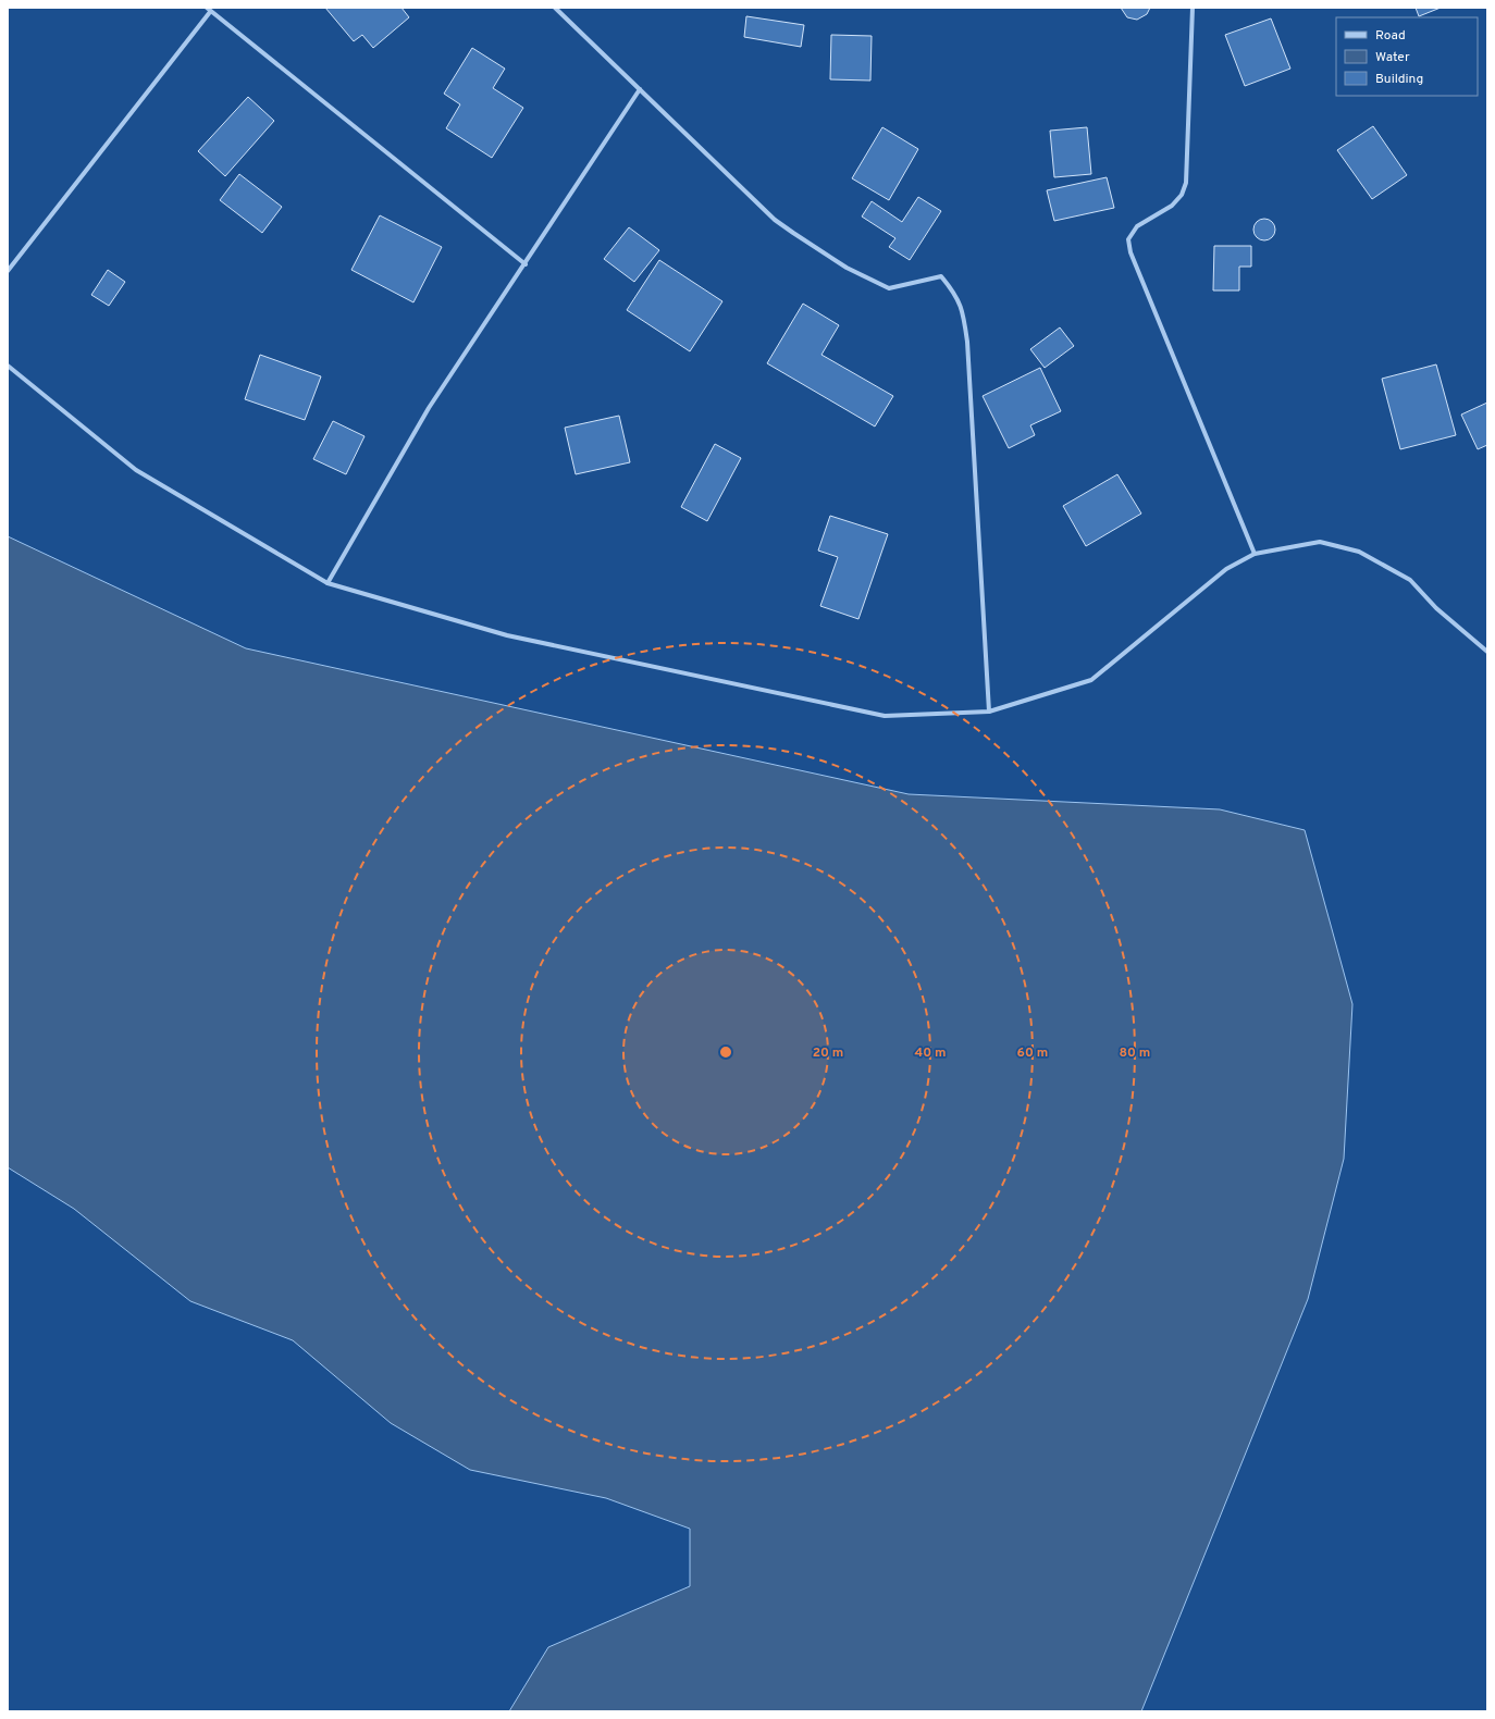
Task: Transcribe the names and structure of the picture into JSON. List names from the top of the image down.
{
  "legend": ["Road", "Water", "Building"],
  "rings": [
    "20 m",
    "40 m",
    "60 m",
    "80 m"
  ]
}
